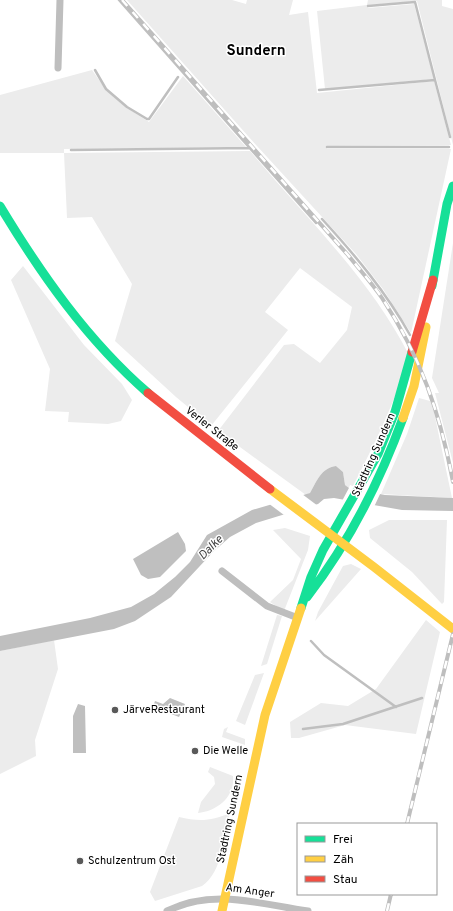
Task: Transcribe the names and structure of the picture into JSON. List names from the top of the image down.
{
  "streets": {
    "main road": ["Verler Straße", "Stadtring Sundern"],
    "street": ["Am Anger"]
  },
  "crossings": [
    ["Verler Straße", "Stadtring Sundern"],
    ["Stadtring Sundern", "Am Anger"]
  ],
  "districts": ["Sundern"],
  "water": ["Dalke"],
  "places": ["JärveRestaurant", "Die Welle", "Schulzentrum Ost"],
  "legend": ["Frei", "Zäh", "Stau"]
}
